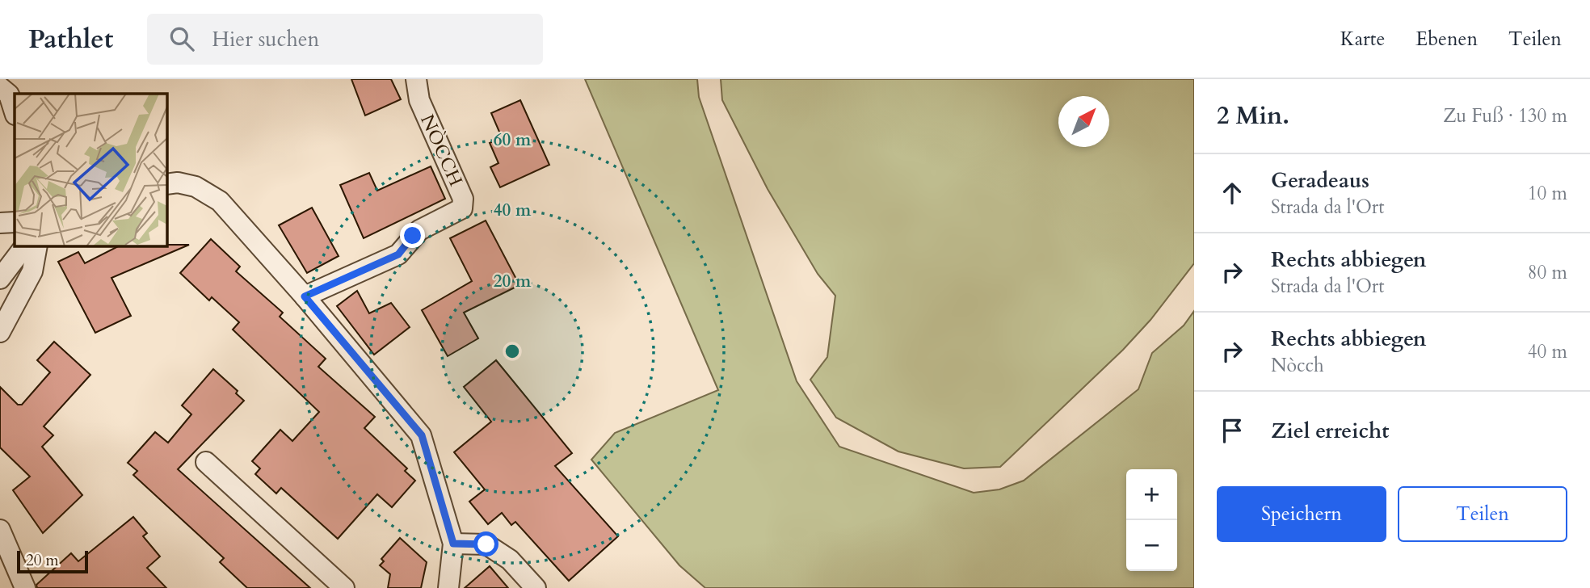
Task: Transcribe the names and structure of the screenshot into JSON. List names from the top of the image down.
{
  "streets": {
    "street": ["NÒCCH"]
  },
  "scale_bar": "20 m",
  "north": "top right",
  "page": {
    "header": "Pathlet",
    "search": "Hier suchen",
    "nav": ["Karte", "Ebenen", "Teilen"],
    "heading": ["2 Min.", "Zu Fuß · 130 m"],
    "list": [
      ["Geradeaus", "Strada da l'Ort", "10 m"],
      ["Rechts abbiegen", "Strada da l'Ort", "80 m"],
      ["Rechts abbiegen", "Nòcch", "40 m"],
      "Ziel erreicht"
    ],
    "map_buttons": ["+", "−"],
    "buttons": ["Speichern", "Teilen"],
    "scale": "20 m"
  },
  "rings": ["60 m", "40 m", "20 m"]
}
